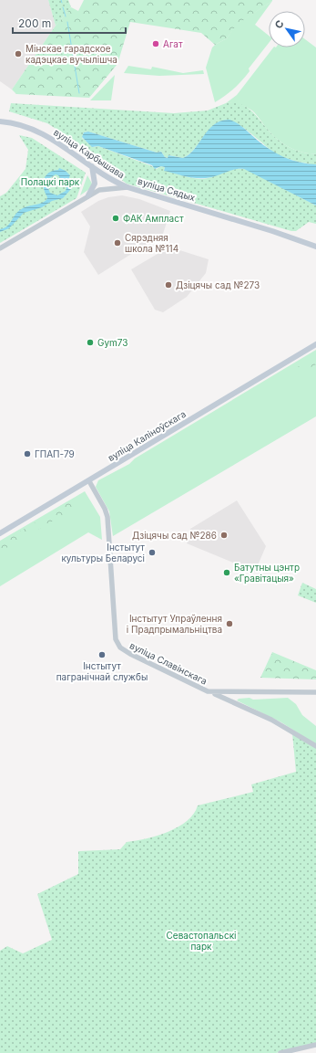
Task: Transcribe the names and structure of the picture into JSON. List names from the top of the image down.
{
  "streets": {
    "main road": ["вуліца Карбышава", "вуліца Сядых", "вуліца Каліноўскага"],
    "street": ["вуліца Славінскага"]
  },
  "crossings": [
    ["вуліца Карбышава", "вуліца Сядых"],
    ["вуліца Каліноўскага", "вуліца Славінскага"]
  ],
  "parks": ["Полацкі парк", "Севастопальскі парк"],
  "places": [
    "Агат",
    "Мінскае гарадское кадэцкае вучылішча",
    "ФАК Ампласт",
    "Сярэдняя школа №114",
    "Дзіцячы сад №273",
    "Gym73",
    "ГПАП-79",
    "Дзіцячы сад №286",
    "Інстытут культуры Беларусі",
    "Батутны цэнтр «Гравітацыя»",
    "Інстытут Упраўлення і Прадпрымальніцтва",
    "Інстытут пагранічнай службы"
  ],
  "scale_bar": "200 m",
  "north": "top left"
}
